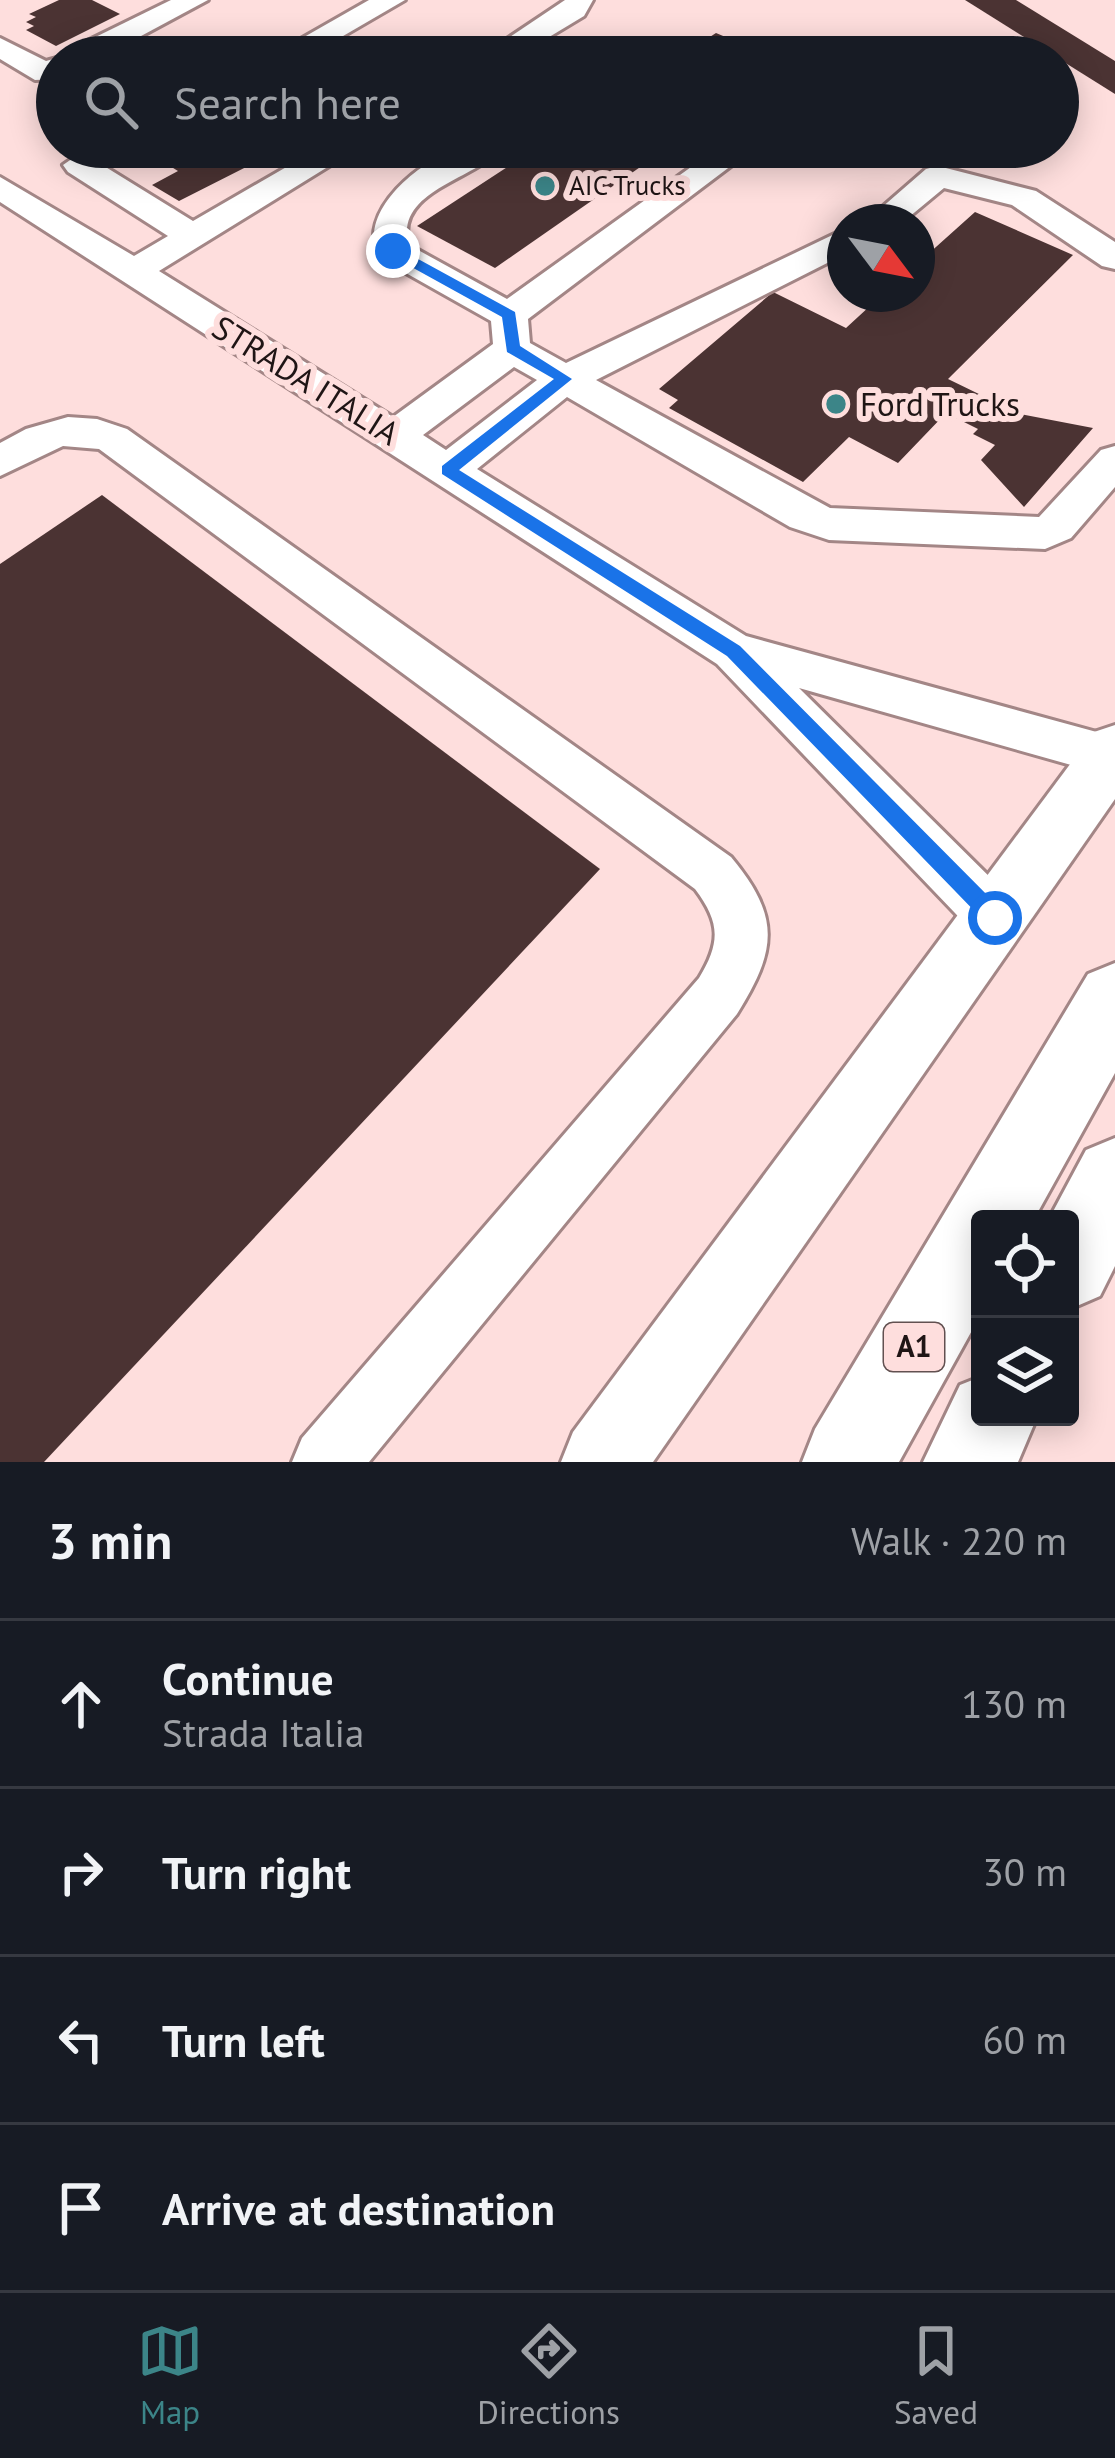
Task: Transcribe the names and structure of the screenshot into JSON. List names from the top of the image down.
{
  "streets": {
    "highway": ["A1"],
    "street": ["STRADA ITALIA"]
  },
  "places": ["AIC Trucks", "Ford Trucks"],
  "north": "bottom right",
  "page": {
    "search": "Search here",
    "heading": ["3 min", "Walk · 220 m"],
    "list": [
      ["Continue", "Strada Italia", "130 m"],
      ["Turn right", "30 m"],
      ["Turn left", "60 m"],
      "Arrive at destination"
    ],
    "nav": ["Map", "Directions", "Saved"]
  }
}
